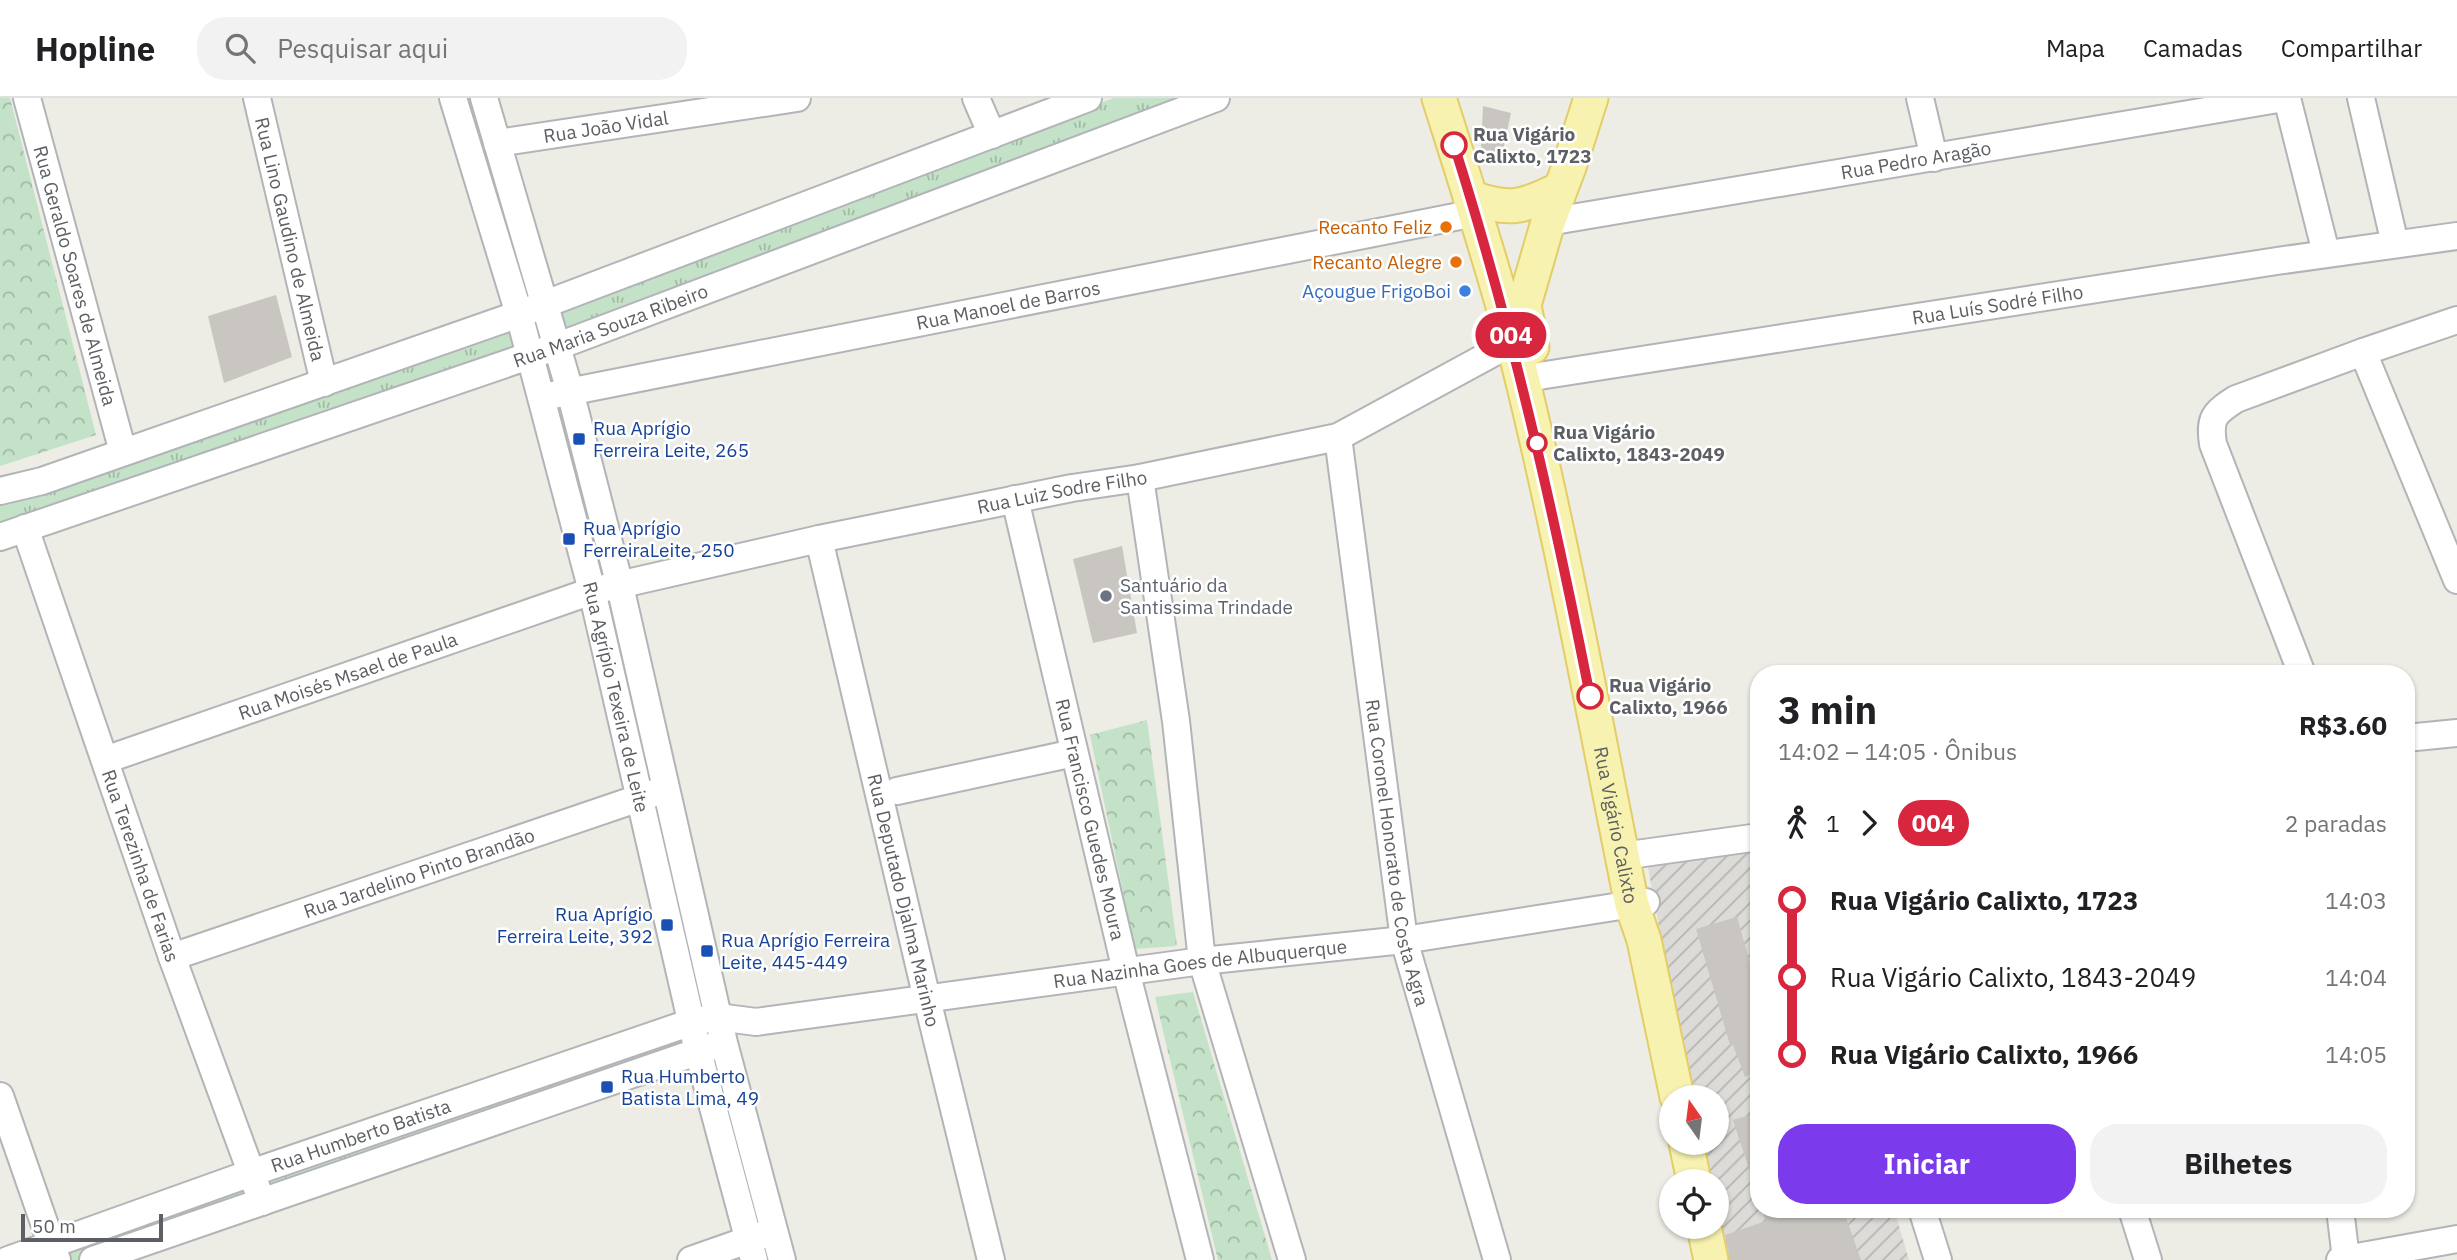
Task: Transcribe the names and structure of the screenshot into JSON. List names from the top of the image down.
{
  "streets": {
    "main road": ["Rua Vigário Calixto"],
    "street": [
      "Rua João Vidal",
      "Rua Pedro Aragão",
      "Rua Lino Gaudino de Almeida",
      "Rua Geraldo Soares de Almeida",
      "Rua Luís Sodré Filho",
      "Rua Manoel de Barros",
      "Rua Maria Souza Ribeiro",
      "Rua Luiz Sodre Filho",
      "Rua Moisés Msael de Paula",
      "Rua Agrípio Texeira de Leite",
      "Rua Francisco Guedes Moura",
      "Rua Coronel Honorato de Costa Agra",
      "Rua Terezinha de Farias",
      "Rua Jardelino Pinto Brandão",
      "Rua Deputado Djalma Marinho",
      "Rua Nazinha Goes de Albuquerque",
      "Rua Humberto Batista"
    ]
  },
  "crossings": [
    ["Rua João Vidal", "Rua Agrípio Texeira de Leite"],
    ["Rua Pedro Aragão", "Rua Vigário Calixto"],
    ["Rua Luís Sodré Filho", "Rua Vigário Calixto"],
    ["Rua Manoel de Barros", "Rua Agrípio Texeira de Leite"],
    ["Rua Manoel de Barros", "Rua Vigário Calixto"],
    ["Rua Maria Souza Ribeiro", "Rua Agrípio Texeira de Leite"],
    ["Rua Maria Souza Ribeiro", "Rua Terezinha de Farias"],
    ["Rua Luiz Sodre Filho", "Rua Moisés Msael de Paula"],
    ["Rua Luiz Sodre Filho", "Rua Agrípio Texeira de Leite"],
    ["Rua Luiz Sodre Filho", "Rua Francisco Guedes Moura"],
    ["Rua Luiz Sodre Filho", "Rua Vigário Calixto"],
    ["Rua Luiz Sodre Filho", "Rua Coronel Honorato de Costa Agra"],
    ["Rua Luiz Sodre Filho", "Rua Deputado Djalma Marinho"],
    ["Rua Moisés Msael de Paula", "Rua Agrípio Texeira de Leite"],
    ["Rua Moisés Msael de Paula", "Rua Terezinha de Farias"],
    ["Rua Agrípio Texeira de Leite", "Rua Jardelino Pinto Brandão"],
    ["Rua Agrípio Texeira de Leite", "Rua Nazinha Goes de Albuquerque"],
    ["Rua Agrípio Texeira de Leite", "Rua Humberto Batista"],
    ["Rua Francisco Guedes Moura", "Rua Nazinha Goes de Albuquerque"],
    ["Rua Vigário Calixto", "Rua Nazinha Goes de Albuquerque"],
    ["Rua Coronel Honorato de Costa Agra", "Rua Nazinha Goes de Albuquerque"],
    ["Rua Terezinha de Farias", "Rua Jardelino Pinto Brandão"],
    ["Rua Terezinha de Farias", "Rua Humberto Batista"],
    ["Rua Deputado Djalma Marinho", "Rua Nazinha Goes de Albuquerque"],
    ["Rua Nazinha Goes de Albuquerque", "Rua Humberto Batista"]
  ],
  "places": {
    "other": [
      "Rua Vigário Calixto, 1723",
      "Recanto Feliz",
      "Recanto Alegre",
      "Açougue FrigoBoi",
      "Rua Vigário Calixto, 1843-2049",
      "Santuário da Santissima Trindade",
      "Rua Vigário Calixto, 1966"
    ],
    "transit": [
      "Rua Aprígio Ferreira Leite, 265",
      "Rua Aprígio FerreiraLeite, 250",
      "Rua Aprígio Ferreira Leite, 392",
      "Rua Aprígio Ferreira Leite, 445-449",
      "Rua Humberto Batista Lima, 49"
    ]
  },
  "lines": ["bus line 004"],
  "scale_bar": "50 m",
  "north": "top",
  "page": {
    "header": "Hopline",
    "search": "Pesquisar aqui",
    "nav": ["Mapa", "Camadas", "Compartilhar"],
    "on_map": "004",
    "heading": ["3 min", "14:02 – 14:05 · Ônibus", "R$3.60"],
    "legs": ["1", "004", "2 paradas"],
    "list": [
      {
        "name": "Rua Vigário Calixto, 1723",
        "value": "14:03"
      },
      {
        "name": "Rua Vigário Calixto, 1843-2049",
        "value": "14:04"
      },
      {
        "name": "Rua Vigário Calixto, 1966",
        "value": "14:05"
      }
    ],
    "buttons": ["Iniciar", "Bilhetes"],
    "scale": "50 m"
  }
}
